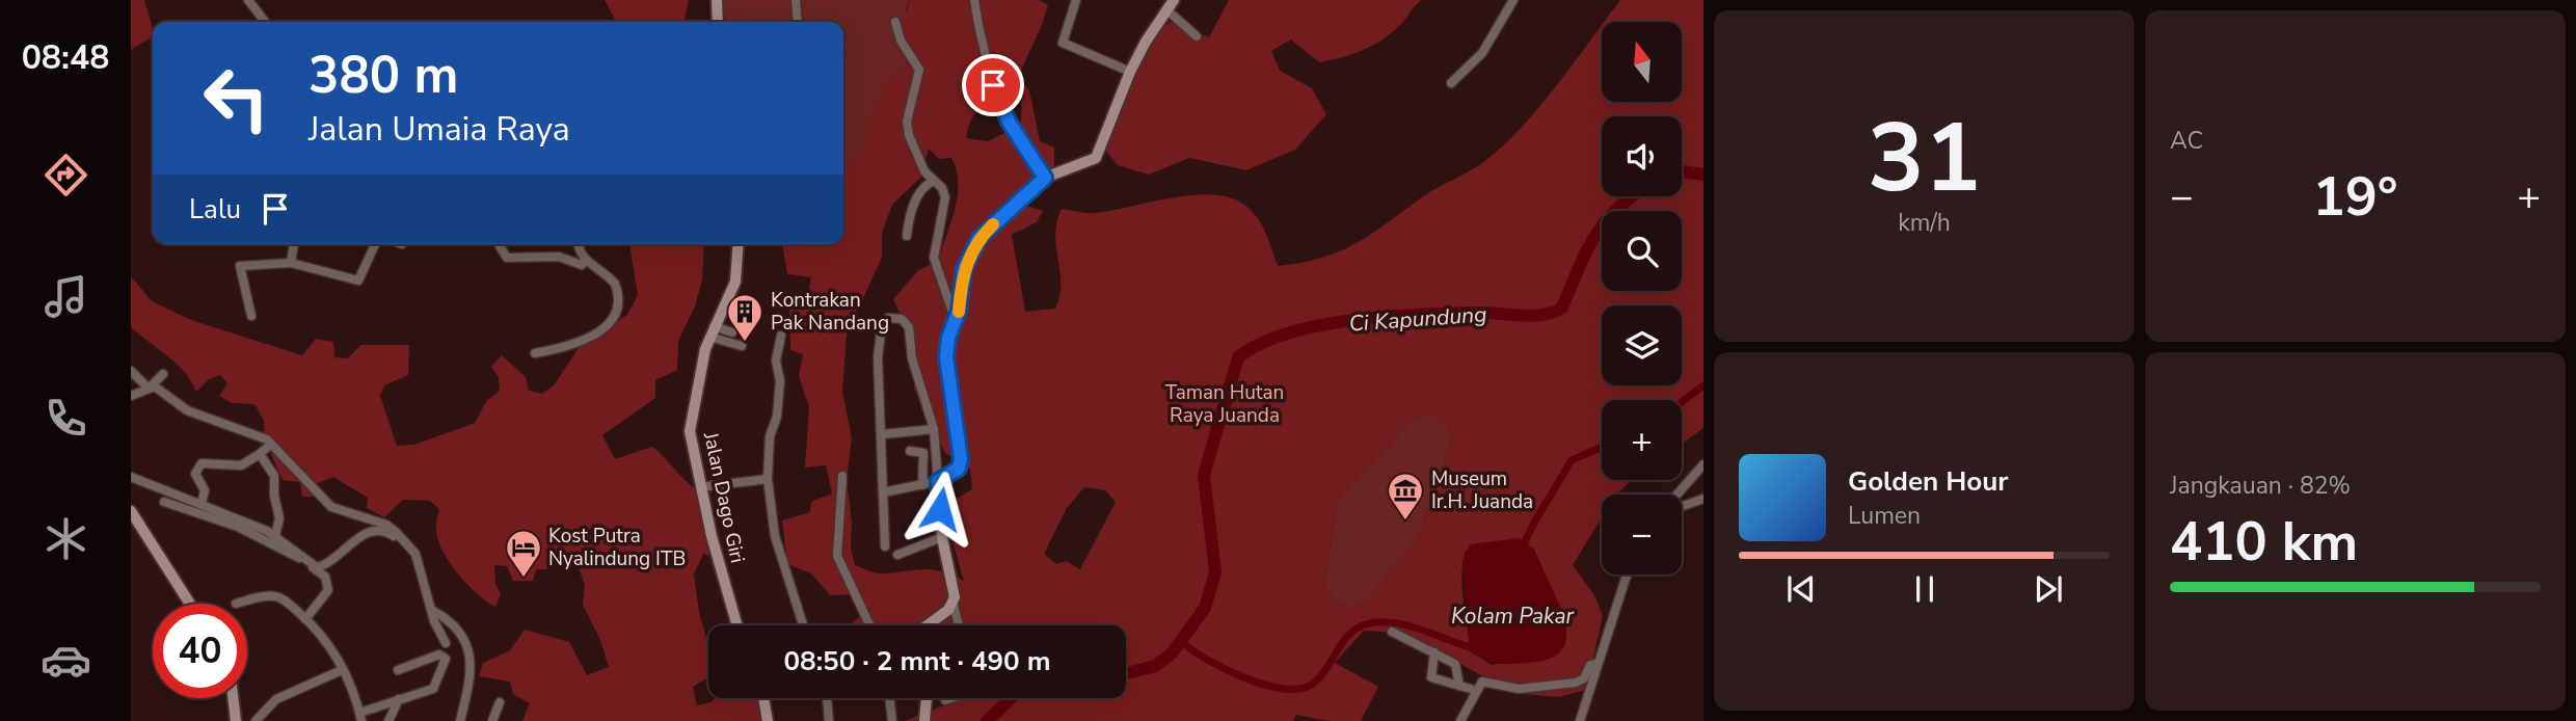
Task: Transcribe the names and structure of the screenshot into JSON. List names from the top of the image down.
{
  "streets": {
    "street": ["Jalan Dago Giri"]
  },
  "water": ["Ci Kapundung", "Kolam Pakar"],
  "parks": ["Taman Hutan Raya Juanda"],
  "places": {
    "building": ["Kontrakan Pak Nandang"],
    "museum": ["Museum Ir.H. Juanda"],
    "hotel": ["Kost Putra Nyalindung ITB"]
  },
  "north": "top",
  "page": {
    "tabs": "08:48",
    "tile": [
      ["31", "km/h"],
      "AC",
      ["Jangkauan · 82%", "410 km"]
    ],
    "map_buttons": ["+", "−"],
    "turn": ["380 m", "Jalan Umaia Raya"],
    "heat": ["−", "19°", "+"],
    "then": "Lalu",
    "song": ["Golden Hour", "Lumen"],
    "limit": "40",
    "trip": "08:50 · 2 mnt · 490 m"
  }
}
